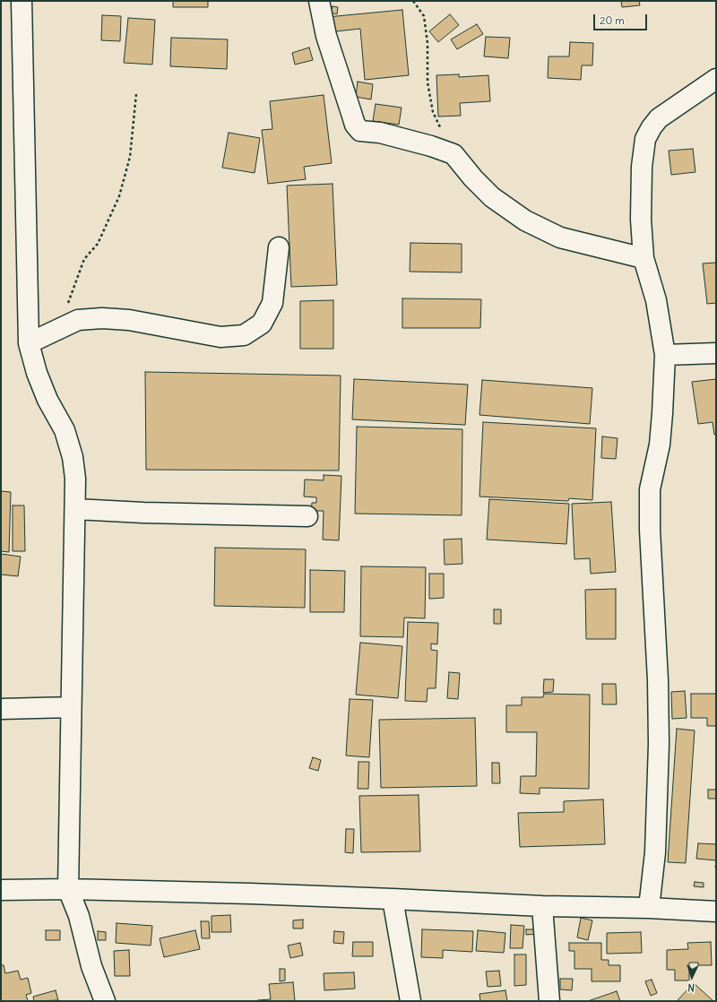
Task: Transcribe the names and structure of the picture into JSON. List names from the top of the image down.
{
  "scale_bar": "20 m",
  "north": "bottom"
}
